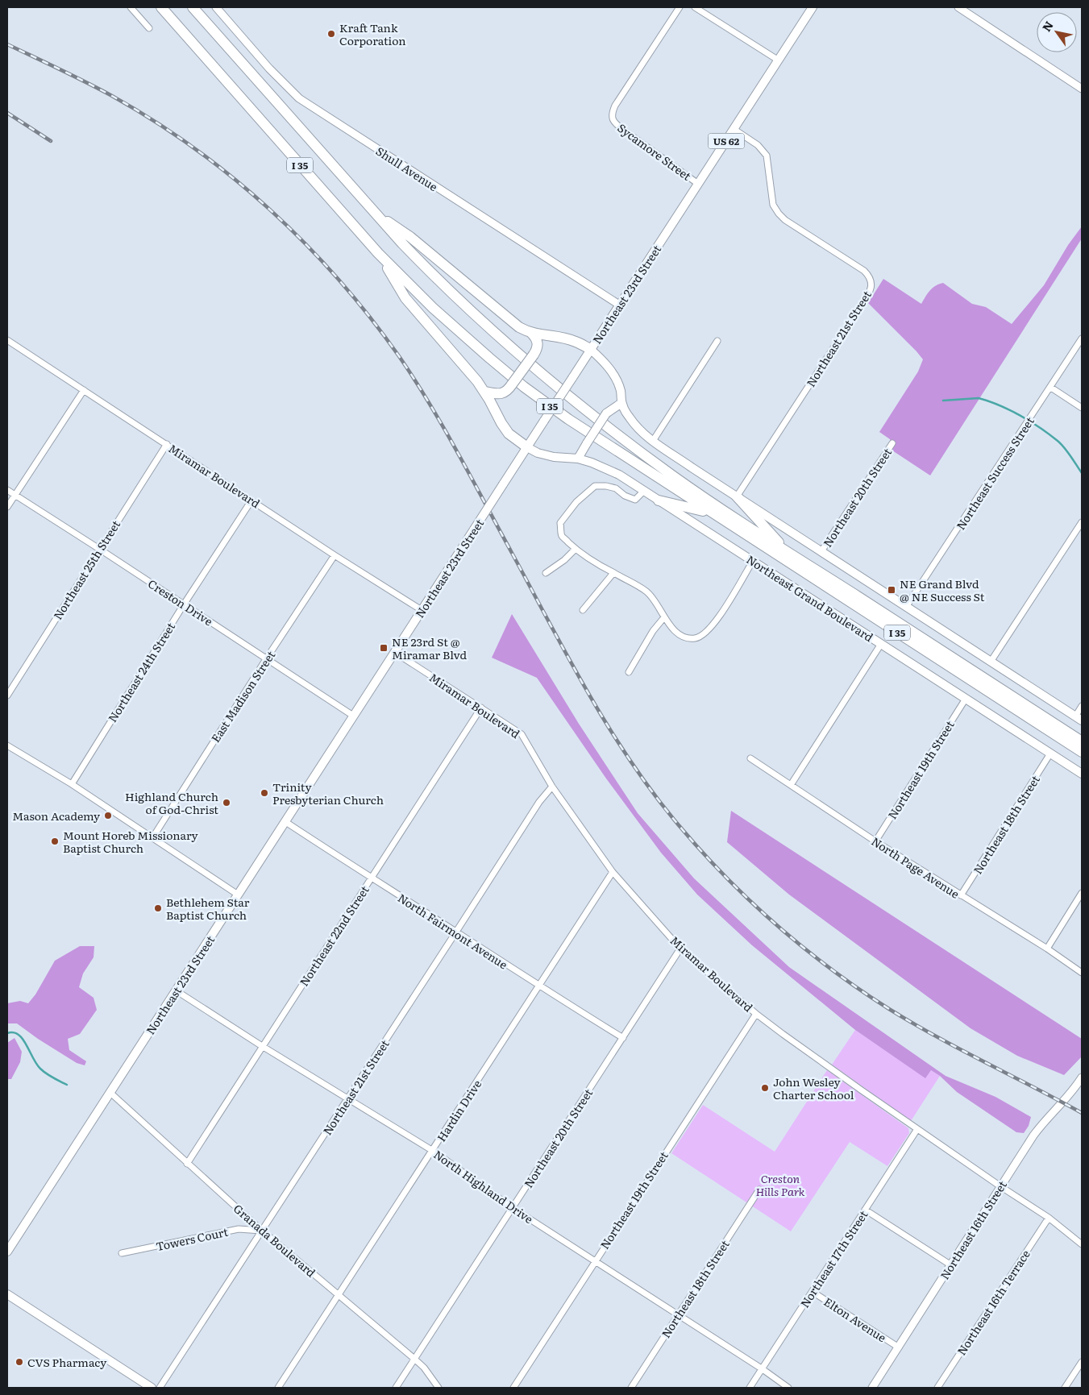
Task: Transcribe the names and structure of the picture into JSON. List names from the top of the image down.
{
  "streets": {
    "highway": ["I 35"],
    "main road": ["US 62", "Northeast 23rd Street", "Northeast Grand Boulevard"],
    "street": [
      "Sycamore Street",
      "Shull Avenue",
      "Northeast 21st Street",
      "Northeast Success Street",
      "Miramar Boulevard",
      "Northeast 20th Street",
      "Northeast 25th Street",
      "Creston Drive",
      "Northeast 24th Street",
      "East Madison Street",
      "Northeast 19th Street",
      "Northeast 18th Street",
      "North Page Avenue",
      "North Fairmont Avenue",
      "Northeast 22nd Street",
      "Hardin Drive",
      "North Highland Drive",
      "Northeast 16th Street",
      "Towers Court",
      "Granada Boulevard",
      "Northeast 17th Street",
      "Northeast 16th Terrace",
      "Elton Avenue"
    ]
  },
  "crossings": [
    ["Sycamore Street", "Northeast 23rd Street"],
    ["Shull Avenue", "Northeast 23rd Street"],
    ["Northeast 23rd Street", "Northeast 21st Street"],
    ["Northeast 23rd Street", "Miramar Boulevard"],
    ["Northeast 23rd Street", "Northeast Grand Boulevard"],
    ["Northeast 23rd Street", "Creston Drive"],
    ["Northeast 23rd Street", "North Fairmont Avenue"],
    ["Northeast 23rd Street", "North Highland Drive"],
    ["Northeast 23rd Street", "Granada Boulevard"],
    ["Northeast 21st Street", "Miramar Boulevard"],
    ["Northeast 21st Street", "North Fairmont Avenue"],
    ["Northeast 21st Street", "North Highland Drive"],
    ["Northeast 21st Street", "Towers Court"],
    ["Northeast 21st Street", "Granada Boulevard"],
    ["Miramar Boulevard", "Northeast 20th Street"],
    ["Miramar Boulevard", "Northeast 25th Street"],
    ["Miramar Boulevard", "Northeast 24th Street"],
    ["Miramar Boulevard", "East Madison Street"],
    ["Miramar Boulevard", "Northeast 19th Street"],
    ["Miramar Boulevard", "Northeast 22nd Street"],
    ["Miramar Boulevard", "Hardin Drive"],
    ["Miramar Boulevard", "Northeast 16th Street"],
    ["Miramar Boulevard", "Northeast 17th Street"],
    ["Miramar Boulevard", "Northeast 16th Terrace"],
    ["Northeast 20th Street", "North Fairmont Avenue"],
    ["Northeast 20th Street", "North Highland Drive"],
    ["Northeast 20th Street", "Granada Boulevard"],
    ["Northeast 25th Street", "Creston Drive"],
    ["Northeast Grand Boulevard", "Northeast 19th Street"],
    ["Northeast Grand Boulevard", "Northeast 18th Street"],
    ["Creston Drive", "Northeast 24th Street"],
    ["Creston Drive", "East Madison Street"],
    ["Northeast 19th Street", "North Page Avenue"],
    ["Northeast 19th Street", "North Highland Drive"],
    ["Northeast 18th Street", "North Page Avenue"],
    ["Northeast 18th Street", "North Highland Drive"],
    ["North Fairmont Avenue", "Northeast 22nd Street"],
    ["North Fairmont Avenue", "Hardin Drive"],
    ["Northeast 22nd Street", "North Highland Drive"],
    ["Northeast 22nd Street", "Granada Boulevard"],
    ["Hardin Drive", "North Highland Drive"],
    ["Hardin Drive", "Granada Boulevard"],
    ["North Highland Drive", "Northeast 17th Street"],
    ["Northeast 16th Street", "Elton Avenue"],
    ["Towers Court", "Granada Boulevard"],
    ["Northeast 17th Street", "Elton Avenue"]
  ],
  "parks": ["Creston Hills Park"],
  "places": {
    "other": [
      "Kraft Tank Corporation",
      "Trinity Presbyterian Church",
      "Highland Church of God-Christ",
      "Mason Academy",
      "Mount Horeb Missionary Baptist Church",
      "Bethlehem Star Baptist Church",
      "John Wesley Charter School",
      "CVS Pharmacy"
    ],
    "transit": ["NE Grand Blvd @ NE Success St", "NE 23rd St @ Miramar Blvd"]
  },
  "north": "top left"
}
